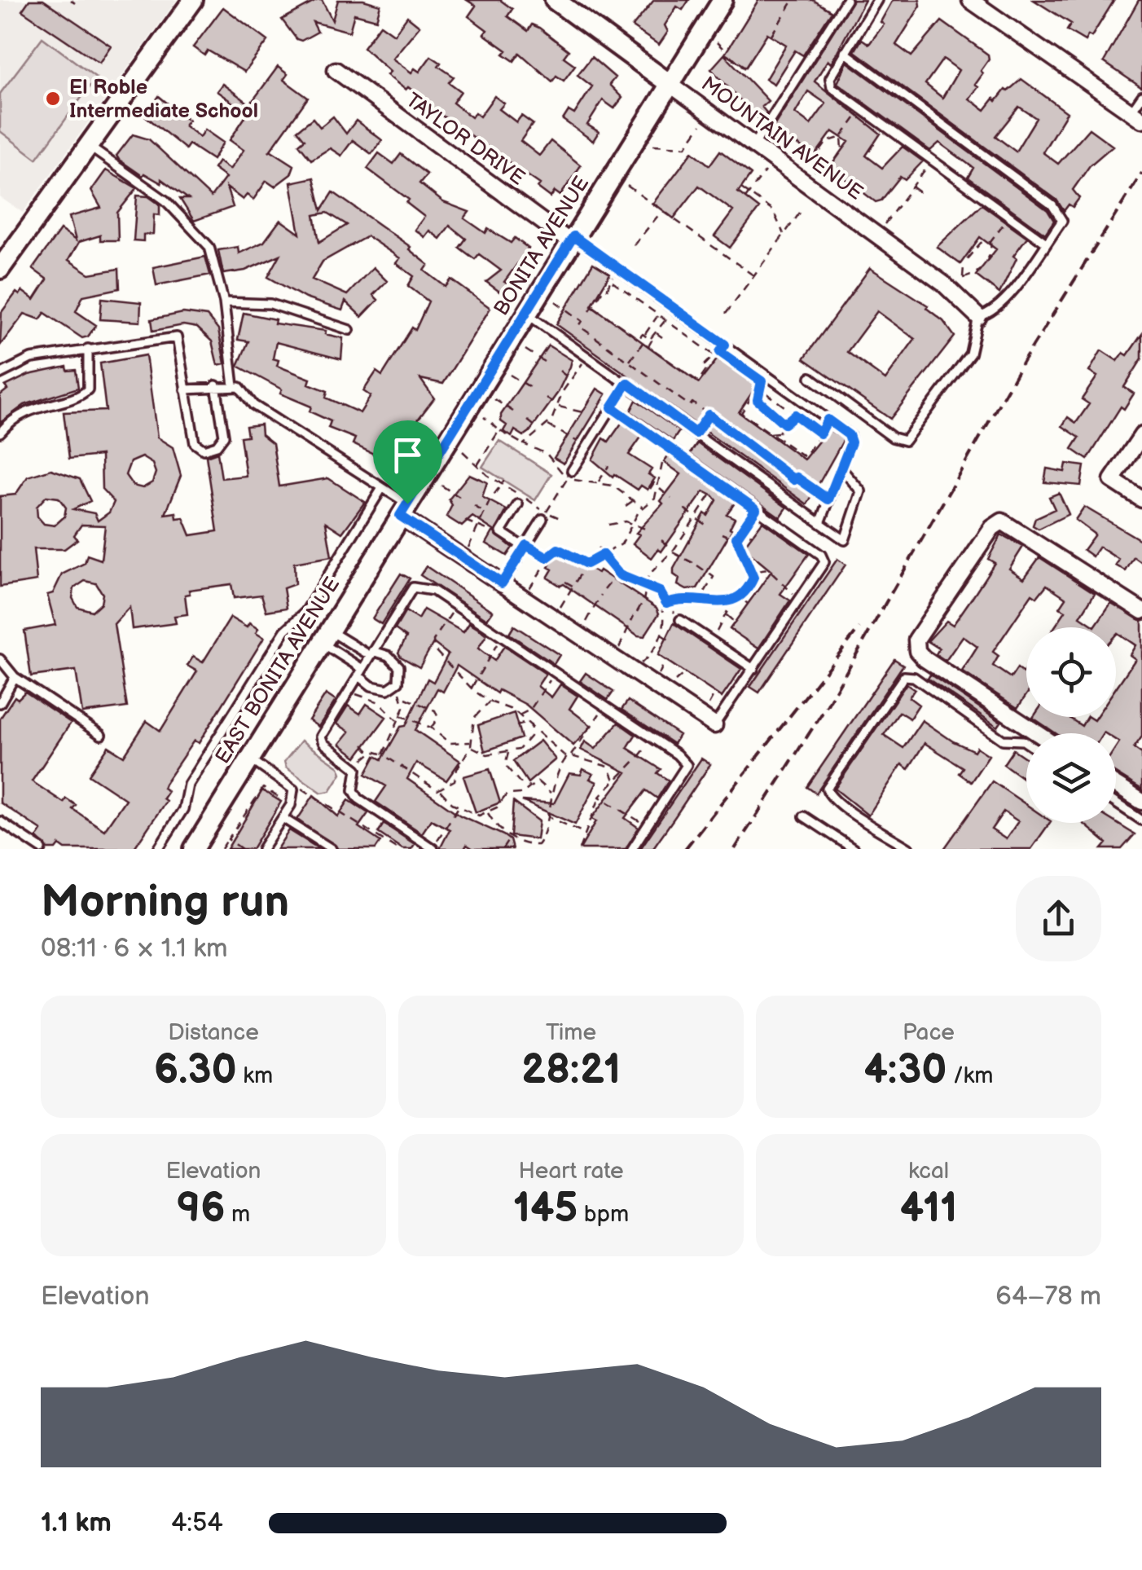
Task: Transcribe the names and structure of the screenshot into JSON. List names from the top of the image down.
{
  "streets": {
    "main road": ["MOUNTAIN AVENUE", "BONITA AVENUE", "EAST BONITA AVENUE"],
    "street": ["TAYLOR DRIVE"]
  },
  "crossings": [
    ["MOUNTAIN AVENUE", "BONITA AVENUE"],
    ["TAYLOR DRIVE", "BONITA AVENUE"],
    ["BONITA AVENUE", "EAST BONITA AVENUE"]
  ],
  "places": ["El Roble Intermediate School"],
  "page": {
    "heading": ["Morning run", "08:11 · 6 × 1.1 km"],
    "stats": [
      ["Distance", "6.30 km"],
      ["Time", "28:21"],
      ["Pace", "4:30 /km"],
      ["Elevation", "96 m"],
      ["Heart rate", "145 bpm"],
      ["kcal", "411"]
    ],
    "chart": ["Elevation", "64–78 m"],
    "list": [
      {
        "name": "1.1 km",
        "note": "4:54"
      }
    ]
  }
}
